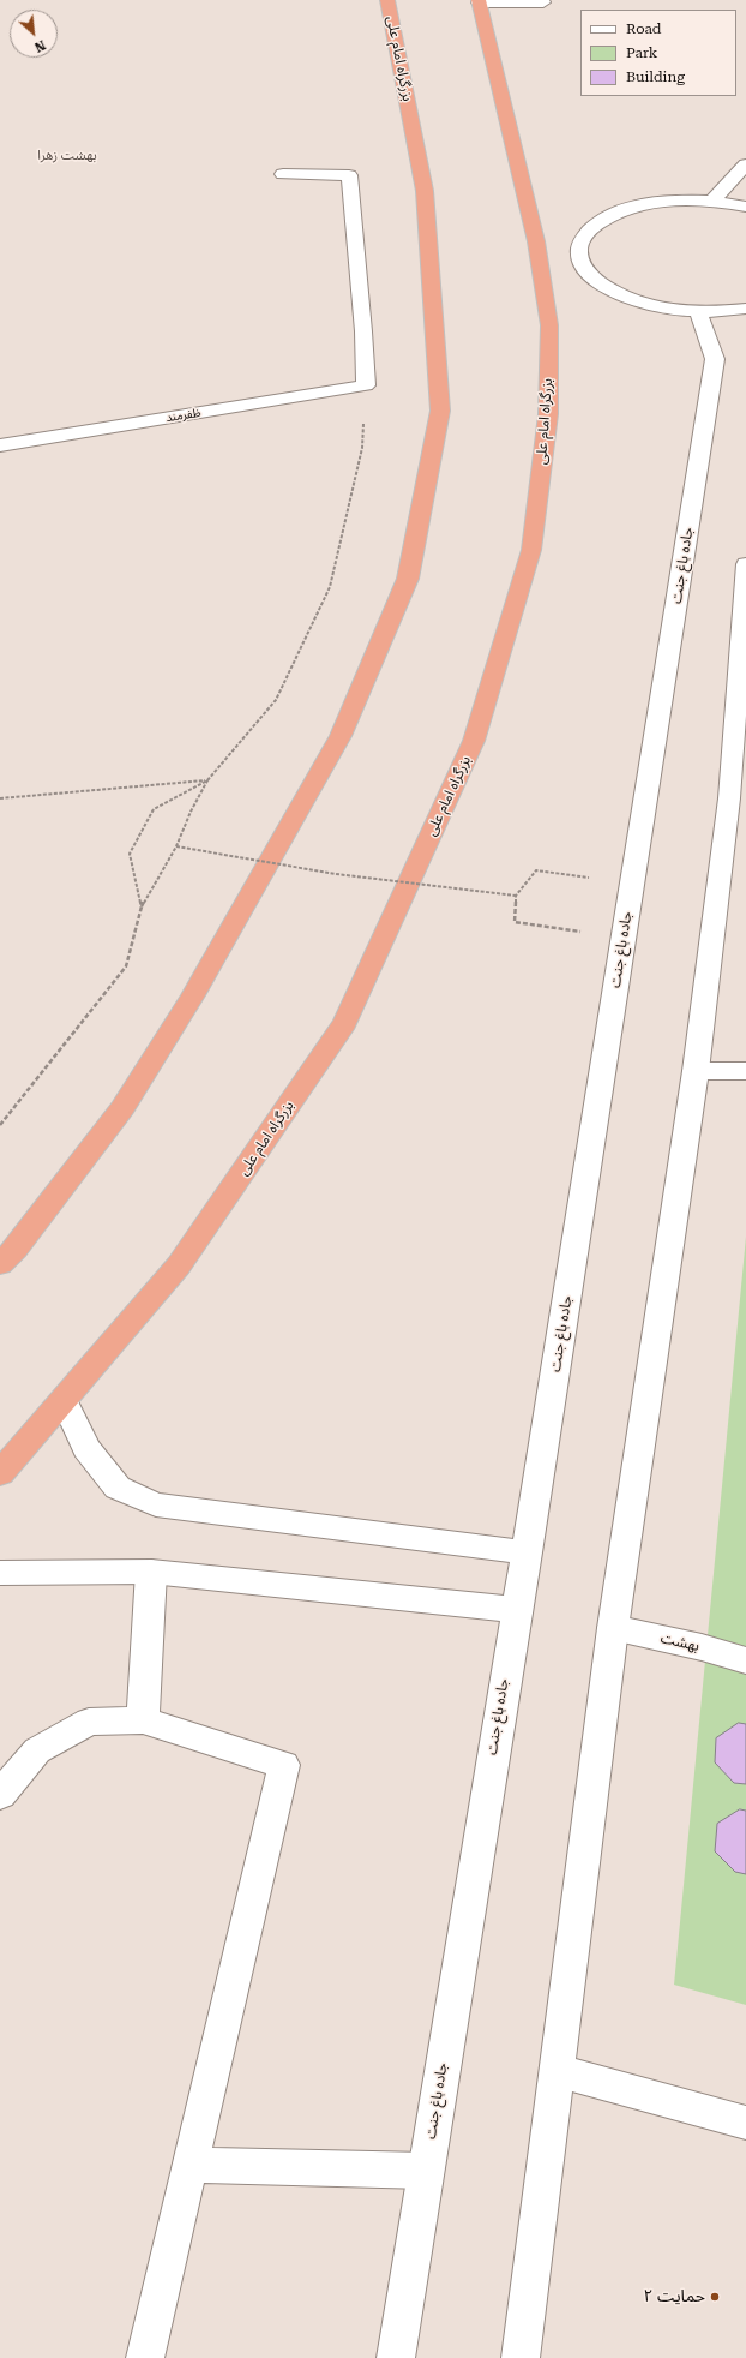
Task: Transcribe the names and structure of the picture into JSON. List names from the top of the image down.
{
  "streets": {
    "highway": ["بزرگراه امام علی"],
    "street": ["ظفرمند", "جاده باغ جنت", "بهشت"]
  },
  "districts": ["بهشت زهرا"],
  "places": ["حمایت ۲"],
  "legend": ["Road", "Park", "Building"],
  "north": "bottom right"
}
